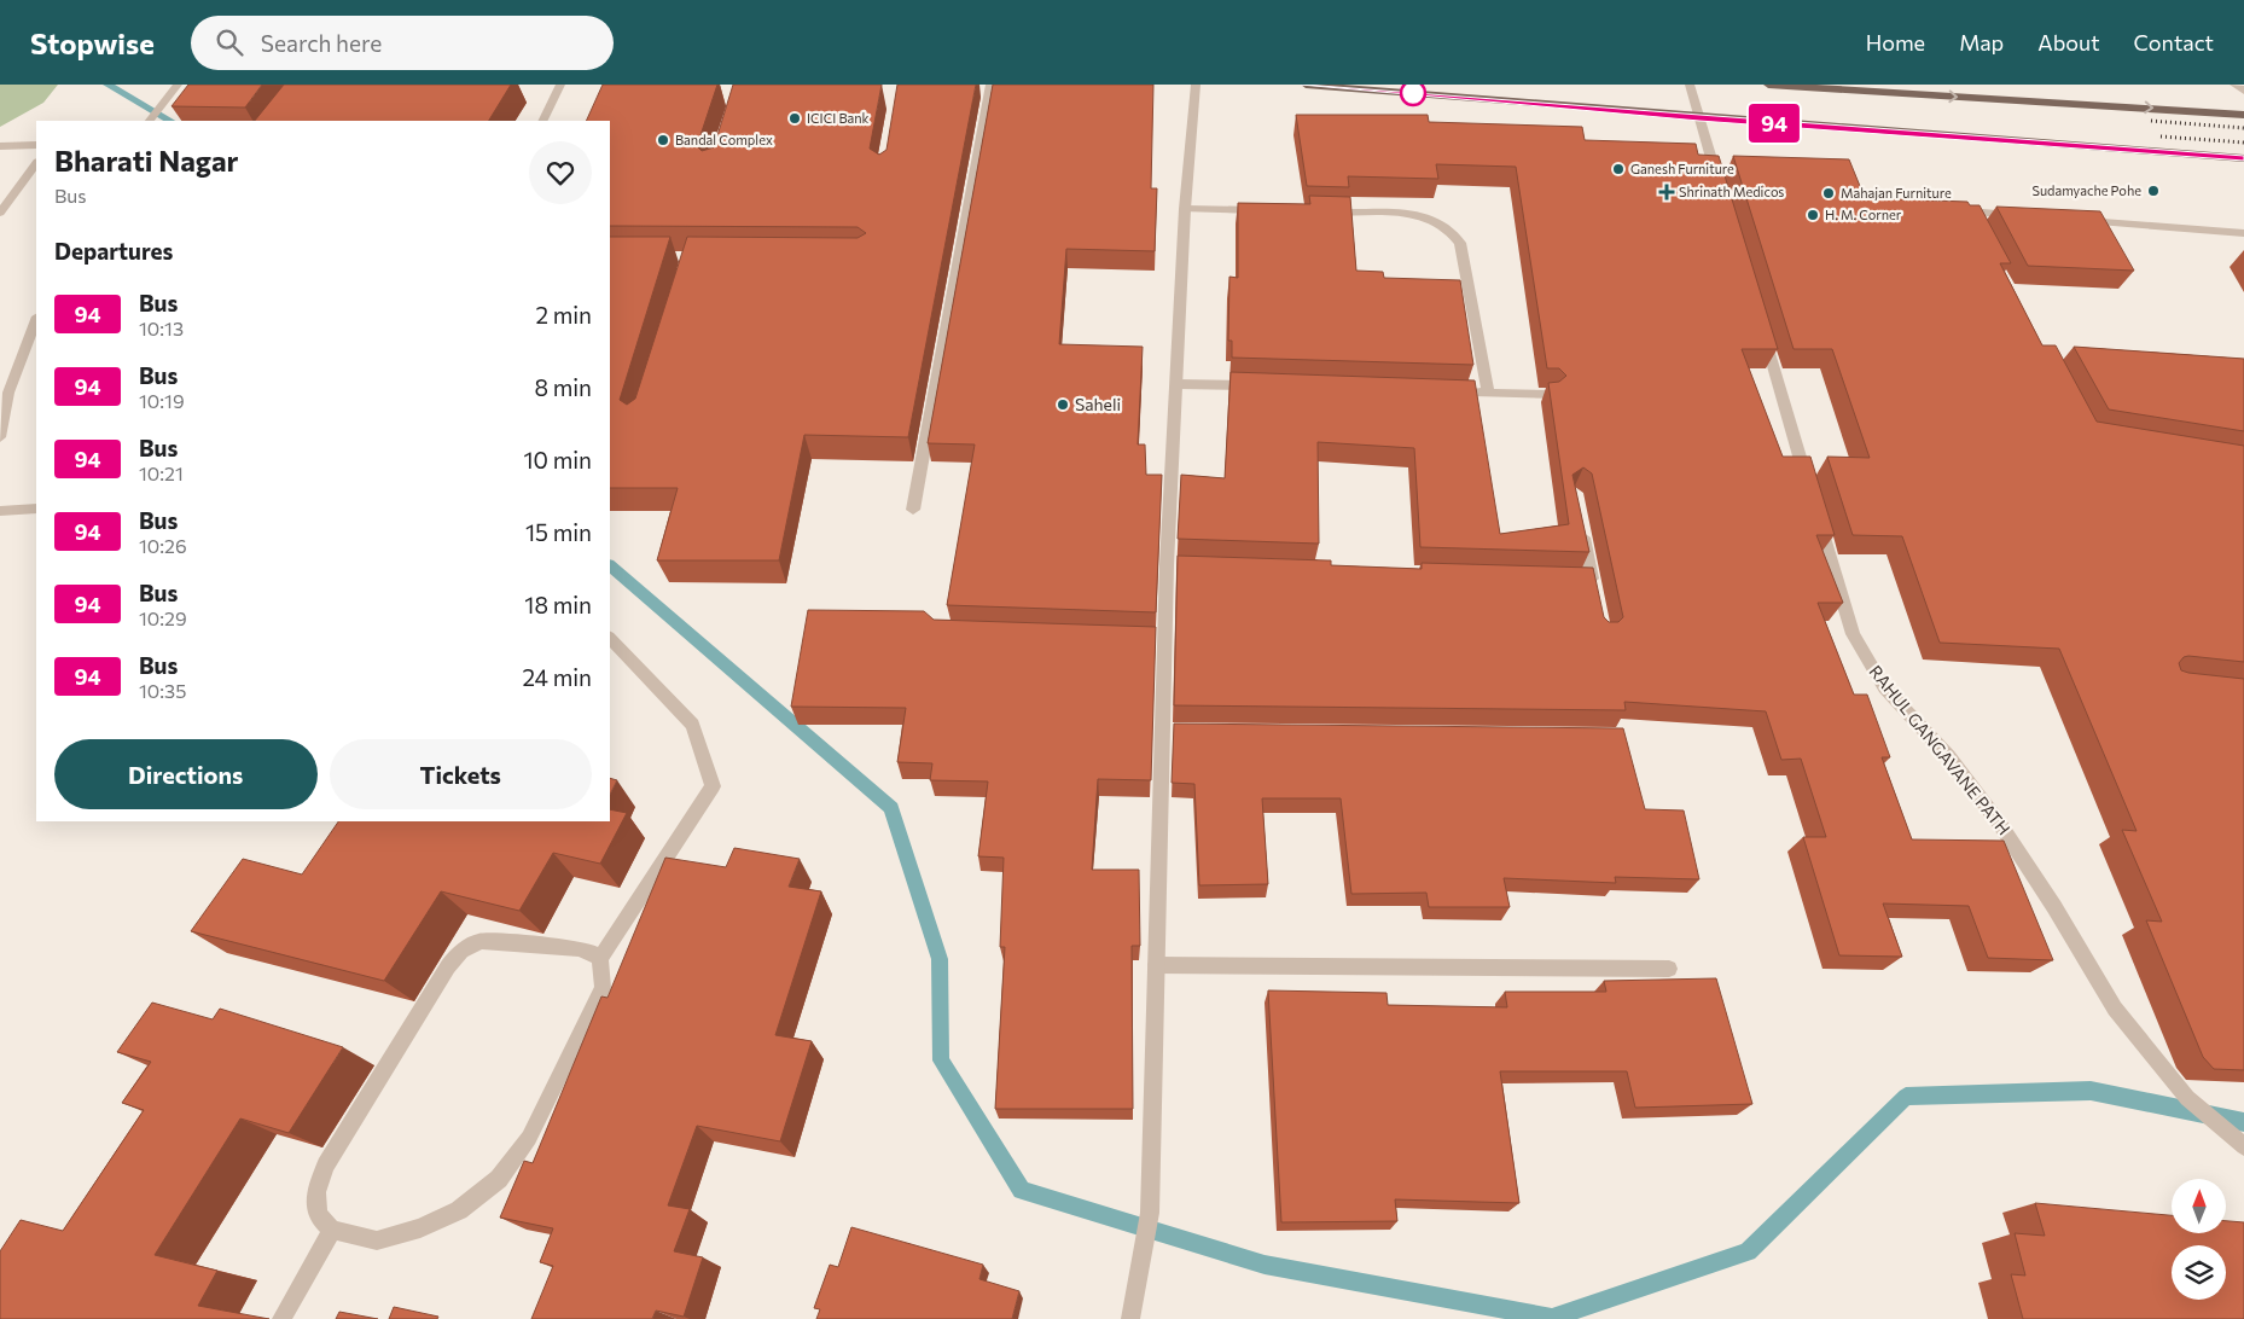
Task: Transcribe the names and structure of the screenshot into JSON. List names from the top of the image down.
{
  "streets": {
    "street": ["RAHUL GANGAVANE PATH"]
  },
  "places": {
    "other": [
      "ICICI Bank",
      "Bandal Complex",
      "Ganesh Furniture",
      "Sudamyache Pohe",
      "Mahajan Furniture",
      "H. M. Corner",
      "Saheli"
    ],
    "health": ["Shrinath Medicos"]
  },
  "lines": ["bus line 94"],
  "north": "top",
  "page": {
    "header": "Stopwise",
    "search": "Search here",
    "nav": [
      "Home",
      "Map",
      "About",
      "Contact"
    ],
    "on_map": "94",
    "heading": [
      ["Bharati Nagar", "Bus"],
      "Departures"
    ],
    "list": [
      {
        "mark": "94",
        "name": "Bus",
        "note": "10:13",
        "value": "2 min"
      },
      {
        "mark": "94",
        "name": "Bus",
        "note": "10:19",
        "value": "8 min"
      },
      {
        "mark": "94",
        "name": "Bus",
        "note": "10:21",
        "value": "10 min"
      },
      {
        "mark": "94",
        "name": "Bus",
        "note": "10:26",
        "value": "15 min"
      },
      {
        "mark": "94",
        "name": "Bus",
        "note": "10:29",
        "value": "18 min"
      },
      {
        "mark": "94",
        "name": "Bus",
        "note": "10:35",
        "value": "24 min"
      }
    ],
    "buttons": ["Directions", "Tickets"]
  }
}
